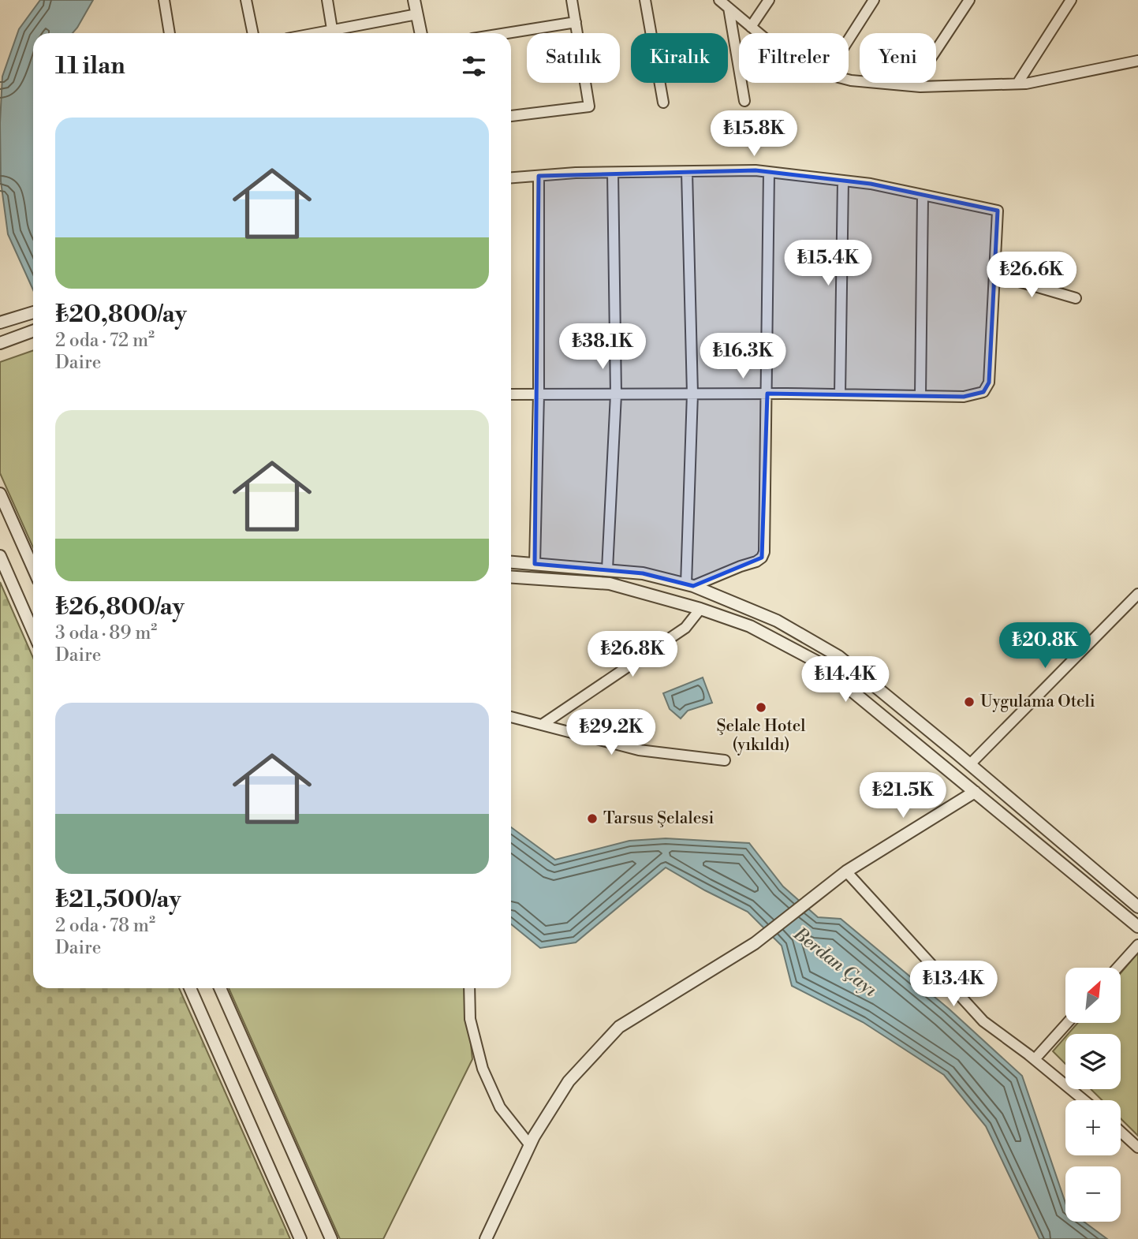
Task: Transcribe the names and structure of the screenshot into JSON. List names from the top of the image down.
{
  "water": ["Berdan Çayı"],
  "places": ["Uygulama Oteli", "Şelale Hotel (yıkıldı)", "Tarsus Şelalesi"],
  "north": "top right",
  "page": {
    "chip": [
      "Satılık",
      "Kiralık",
      "Filtreler",
      "Yeni"
    ],
    "heading": "11 ilan",
    "list": [
      {
        "name": "₺20,800/ay",
        "note": "2 oda · 72 m² · Daire"
      },
      {
        "name": "₺26,800/ay",
        "note": "3 oda · 89 m² · Daire"
      },
      {
        "name": "₺21,500/ay",
        "note": "2 oda · 78 m² · Daire"
      }
    ],
    "price": [
      "₺15.8K",
      "₺15.4K",
      "₺26.6K",
      "₺38.1K",
      "₺16.3K",
      "₺20.8K",
      "₺26.8K",
      "₺14.4K",
      "₺29.2K",
      "₺21.5K",
      "₺13.4K"
    ],
    "map_buttons": ["+", "−"]
  }
}
